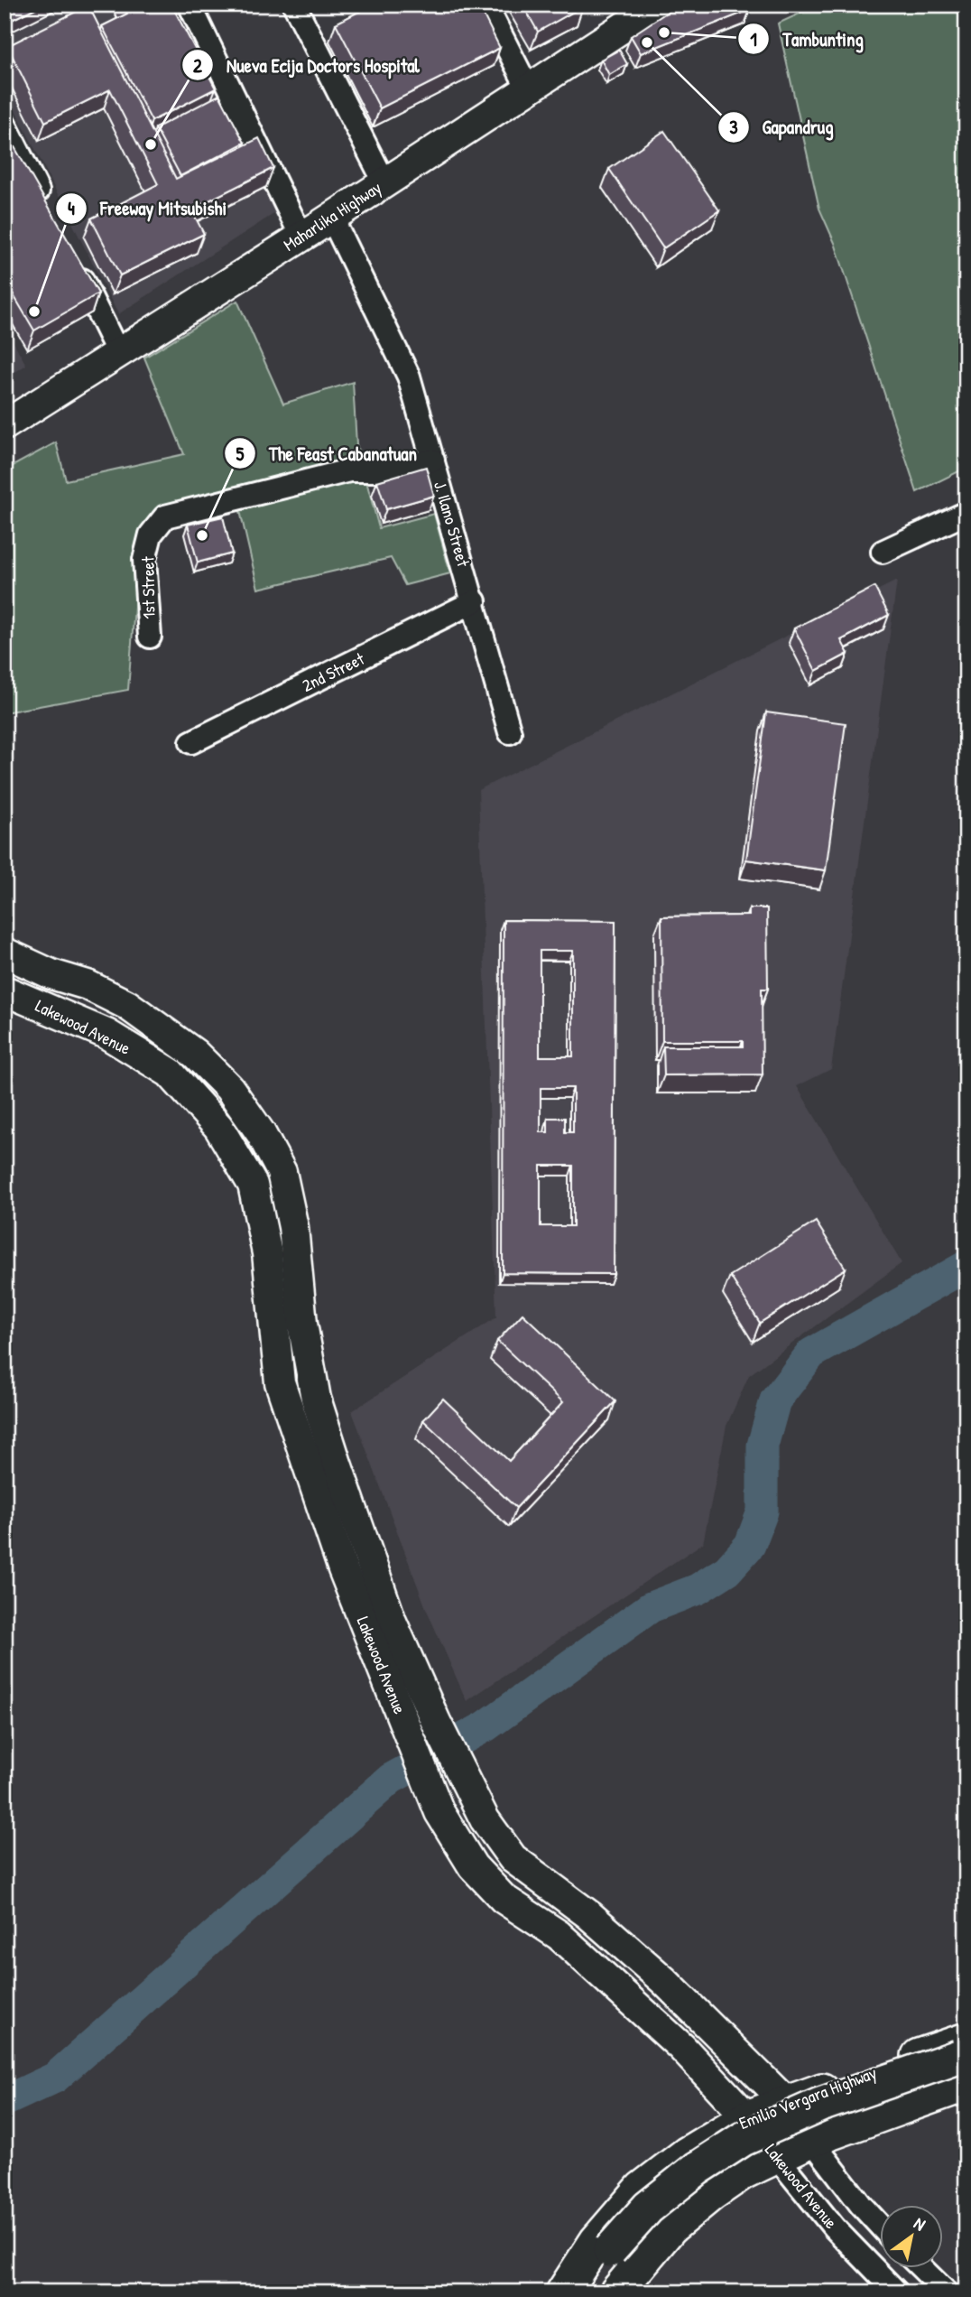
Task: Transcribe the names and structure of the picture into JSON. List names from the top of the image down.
{
  "streets": {
    "highway": ["Emilio Vergara Highway"],
    "main road": ["Maharlika Highway", "Lakewood Avenue"],
    "street": ["J. Ilano Street", "1st Street", "2nd Street"]
  },
  "crossings": [
    ["Maharlika Highway", "J. Ilano Street"],
    ["J. Ilano Street", "1st Street"],
    ["J. Ilano Street", "2nd Street"],
    ["Lakewood Avenue", "Emilio Vergara Highway"]
  ],
  "places": [
    "Tambunting",
    "Gapandrug",
    "Nueva Ecija Doctors Hospital",
    "Freeway Mitsubishi",
    "The Feast Cabanatuan"
  ],
  "north": "top right"
}
